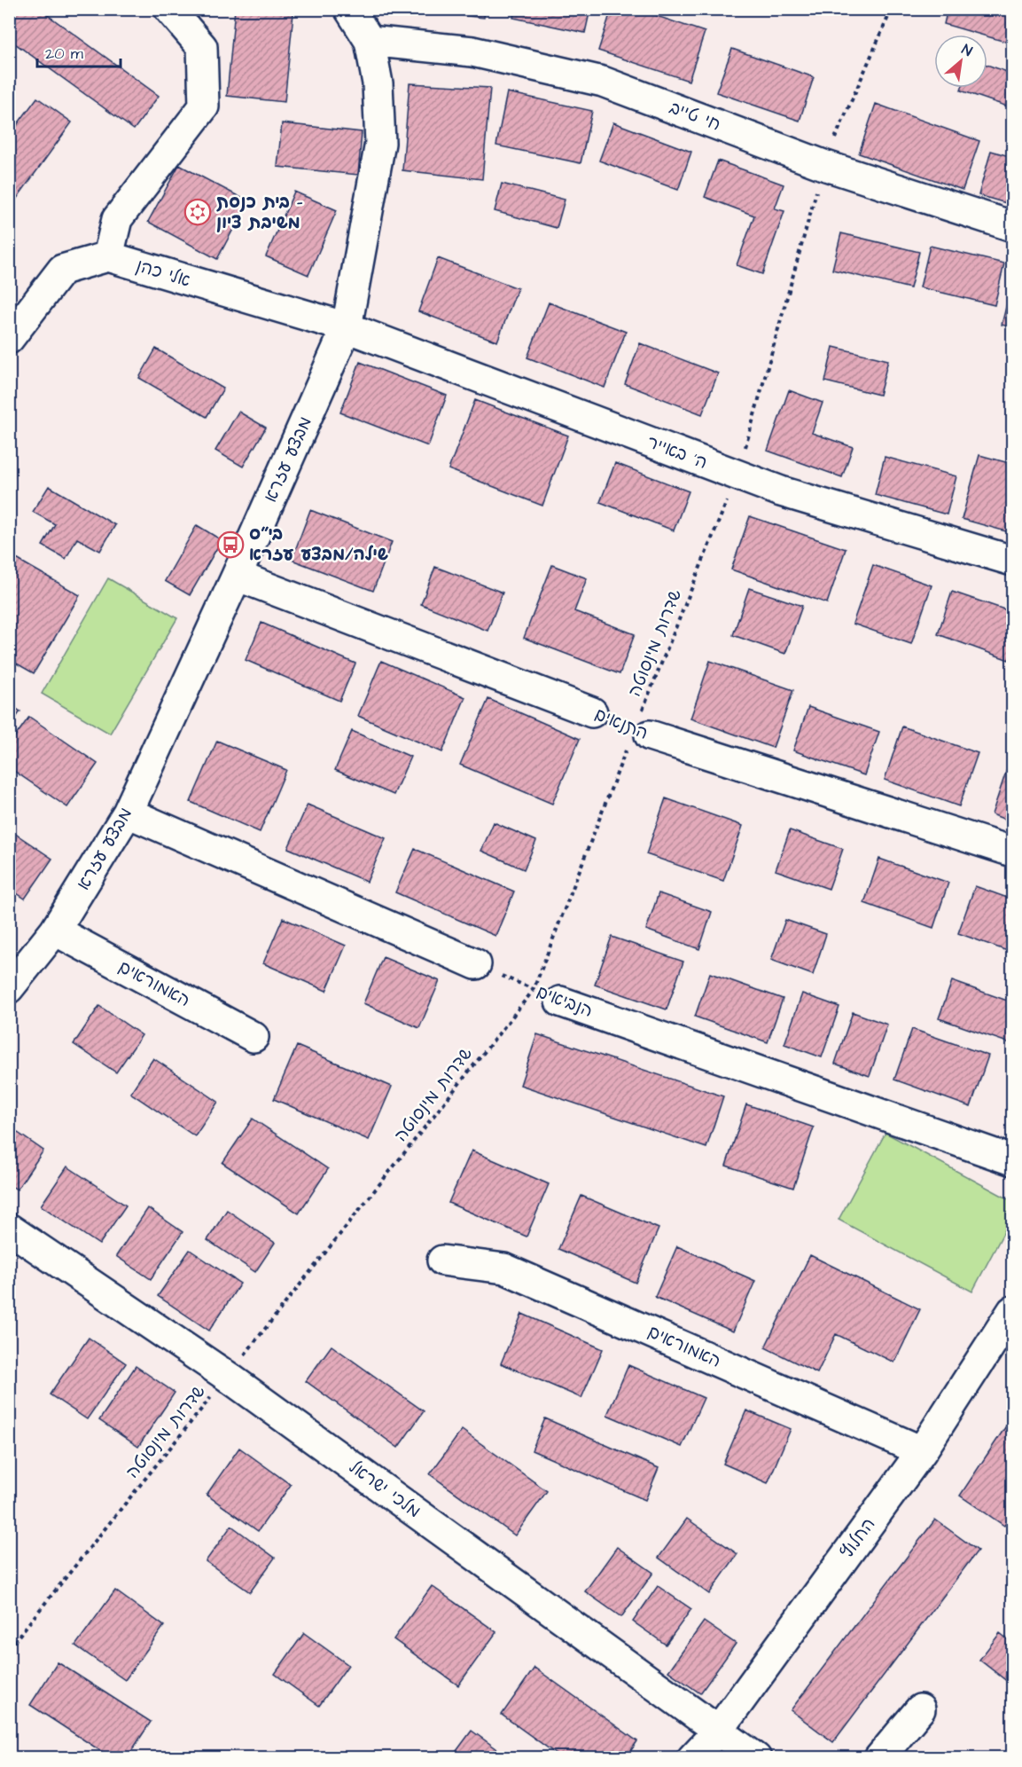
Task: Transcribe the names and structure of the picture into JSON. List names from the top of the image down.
{
  "streets": {
    "street": [
      "חי טייב",
      "אלי כהן",
      "ה' באייר",
      "מבצע עזרא",
      "התנאים",
      "האמוראים",
      "הנביאים",
      "מלכי ישראל",
      "החלוץ"
    ],
    "path": ["שדרות מינסוטה"]
  },
  "crossings": [
    ["חי טייב", "מבצע עזרא"],
    ["חי טייב", "שדרות מינסוטה"],
    ["אלי כהן", "ה' באייר"],
    ["אלי כהן", "מבצע עזרא"],
    ["ה' באייר", "מבצע עזרא"],
    ["ה' באייר", "שדרות מינסוטה"],
    ["מבצע עזרא", "התנאים"],
    ["מבצע עזרא", "האמוראים"],
    ["שדרות מינסוטה", "התנאים"],
    ["שדרות מינסוטה", "הנביאים"],
    ["שדרות מינסוטה", "מלכי ישראל"],
    ["האמוראים", "החלוץ"],
    ["מלכי ישראל", "החלוץ"]
  ],
  "places": {
    "synagogue": ["בית כנסת - משיבת ציון"],
    "bus stop": ["בי״ס שילה/מבצע עזרא"]
  },
  "scale_bar": "20 m",
  "north": "top right"
}
